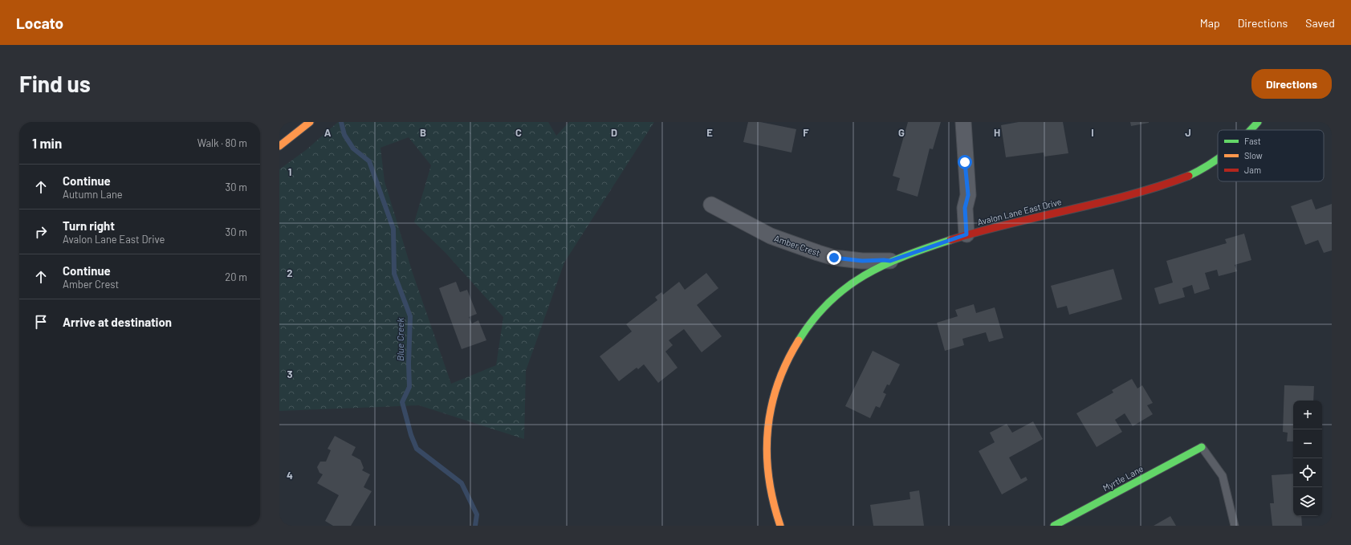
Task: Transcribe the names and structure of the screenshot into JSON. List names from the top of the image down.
{
  "streets": {
    "street": ["Avalon Lane East Drive", "Amber Crest", "Myrtle Lane"]
  },
  "crossings": [
    ["Avalon Lane East Drive", "Amber Crest"]
  ],
  "water": ["Blue Creek"],
  "legend": ["Fast", "Slow", "Jam"],
  "page": {
    "header": "Locato",
    "nav": ["Map", "Directions", "Saved"],
    "buttons": "Directions",
    "title": "Find us",
    "heading": ["1 min", "Walk · 80 m"],
    "list": [
      ["Continue", "Autumn Lane", "30 m"],
      ["Turn right", "Avalon Lane East Drive", "30 m"],
      ["Continue", "Amber Crest", "20 m"],
      "Arrive at destination"
    ],
    "map_buttons": ["+", "−"]
  },
  "grid": {
    "columns": [
      "A",
      "B",
      "C",
      "D",
      "E",
      "F",
      "G",
      "H",
      "I",
      "J"
    ],
    "rows": [
      "1",
      "2",
      "3",
      "4"
    ]
  }
}
